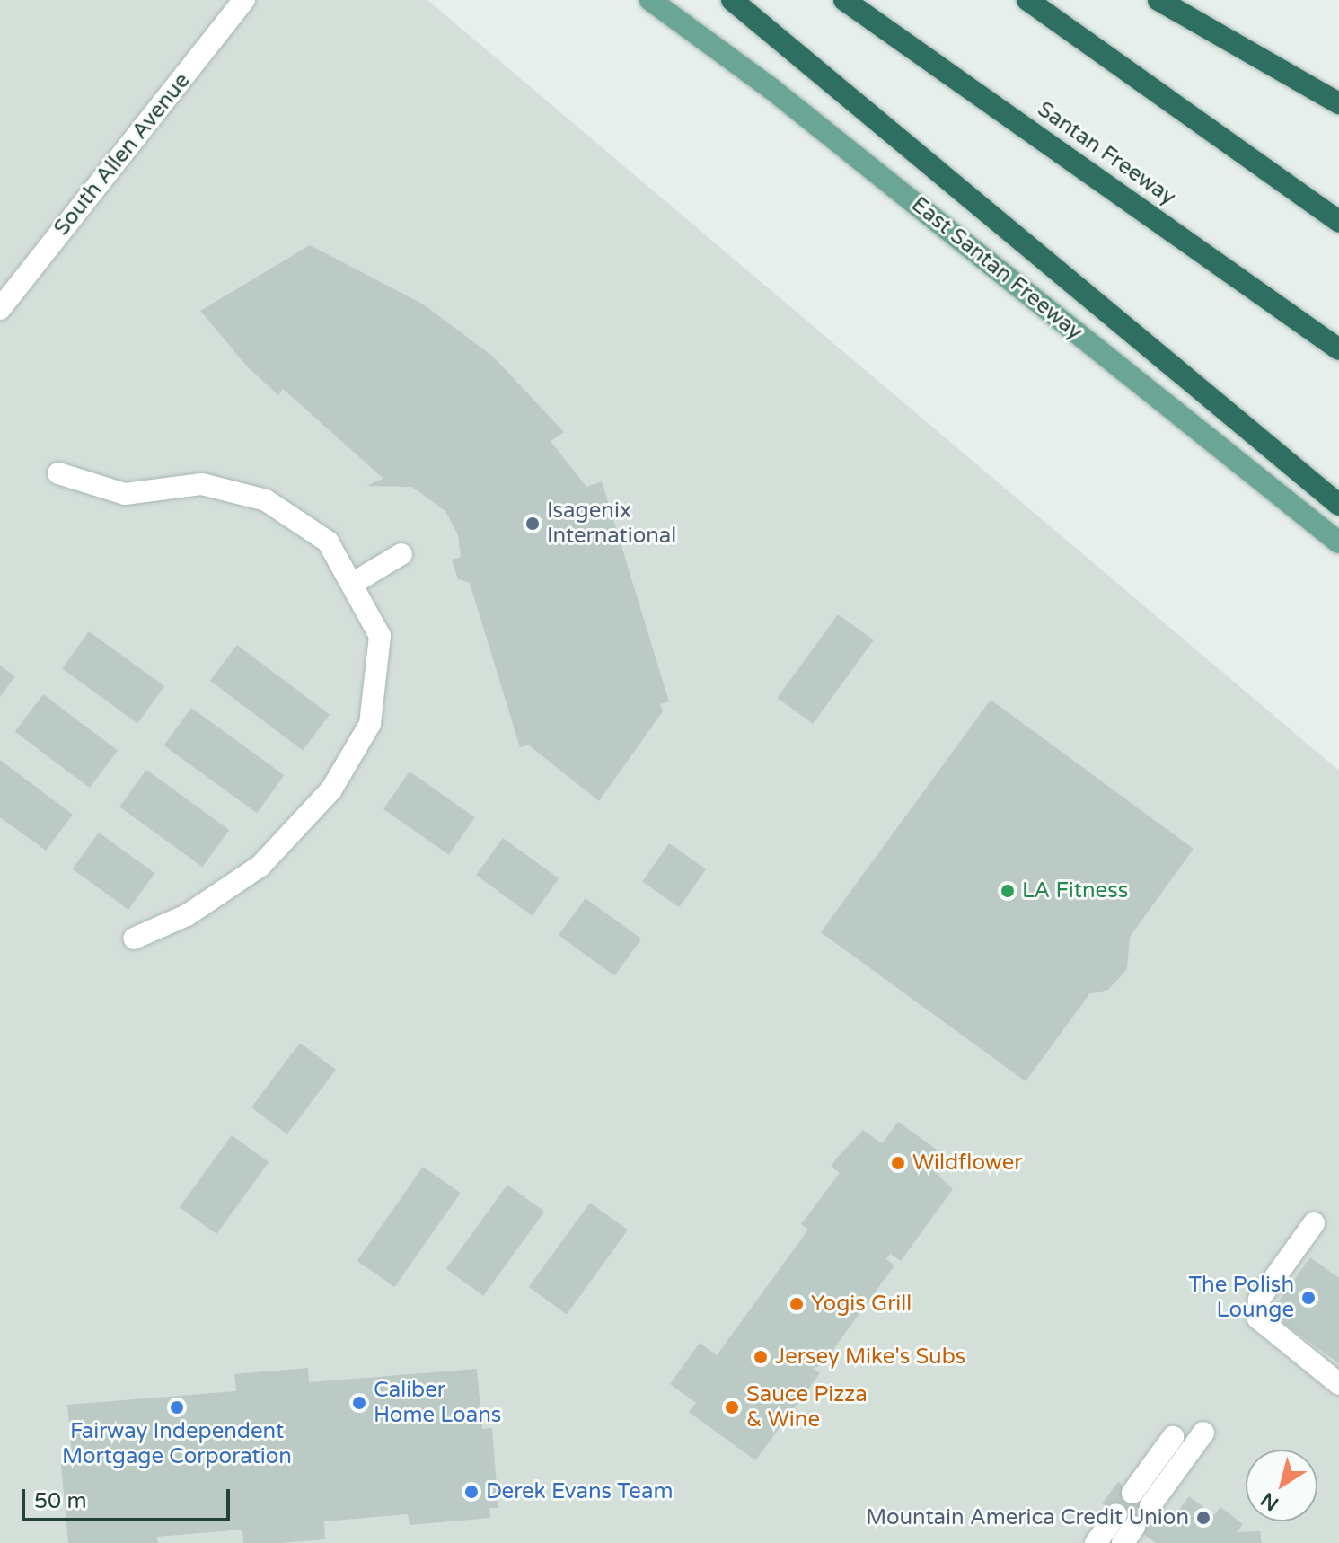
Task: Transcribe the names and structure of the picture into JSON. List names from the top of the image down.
{
  "streets": {
    "highway": ["Santan Freeway"],
    "main road": ["East Santan Freeway"],
    "street": ["South Allen Avenue"]
  },
  "places": [
    "Isagenix International",
    "LA Fitness",
    "Wildflower",
    "The Polish Lounge",
    "Yogis Grill",
    "Jersey Mike's Subs",
    "Caliber Home Loans",
    "Fairway Independent Mortgage Corporation",
    "Sauce Pizza & Wine",
    "Derek Evans Team",
    "Mountain America Credit Union"
  ],
  "scale_bar": "50 m",
  "north": "bottom left"
}
